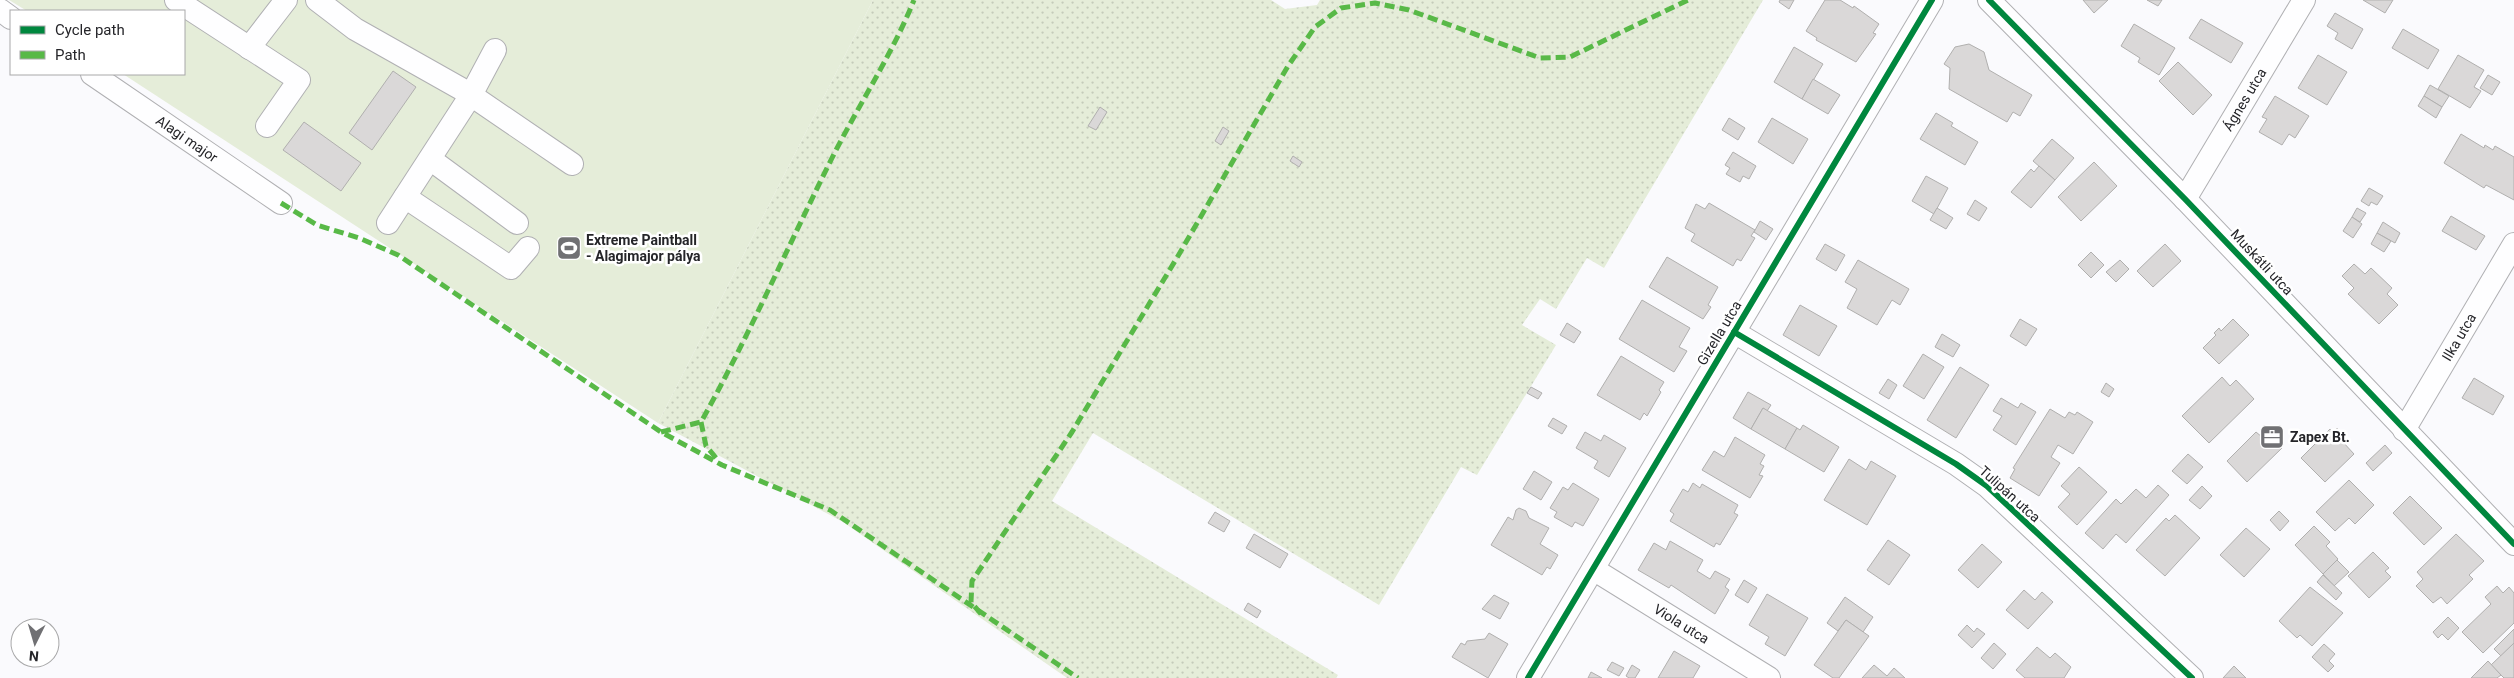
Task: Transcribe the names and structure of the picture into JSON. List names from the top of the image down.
{
  "streets": {
    "street": [
      "Ágnes utca",
      "Alagi major",
      "Muskátli utca",
      "Gizella utca",
      "Ilka utca",
      "Tulipán utca",
      "Viola utca"
    ]
  },
  "crossings": [
    ["Ágnes utca", "Muskátli utca"],
    ["Muskátli utca", "Ilka utca"],
    ["Gizella utca", "Tulipán utca"],
    ["Gizella utca", "Viola utca"]
  ],
  "places": {
    "sports": ["Extreme Paintball - Alagimajor pálya"],
    "office": ["Zapex Bt."]
  },
  "legend": ["Cycle path", "Path"],
  "north": "bottom"
}
